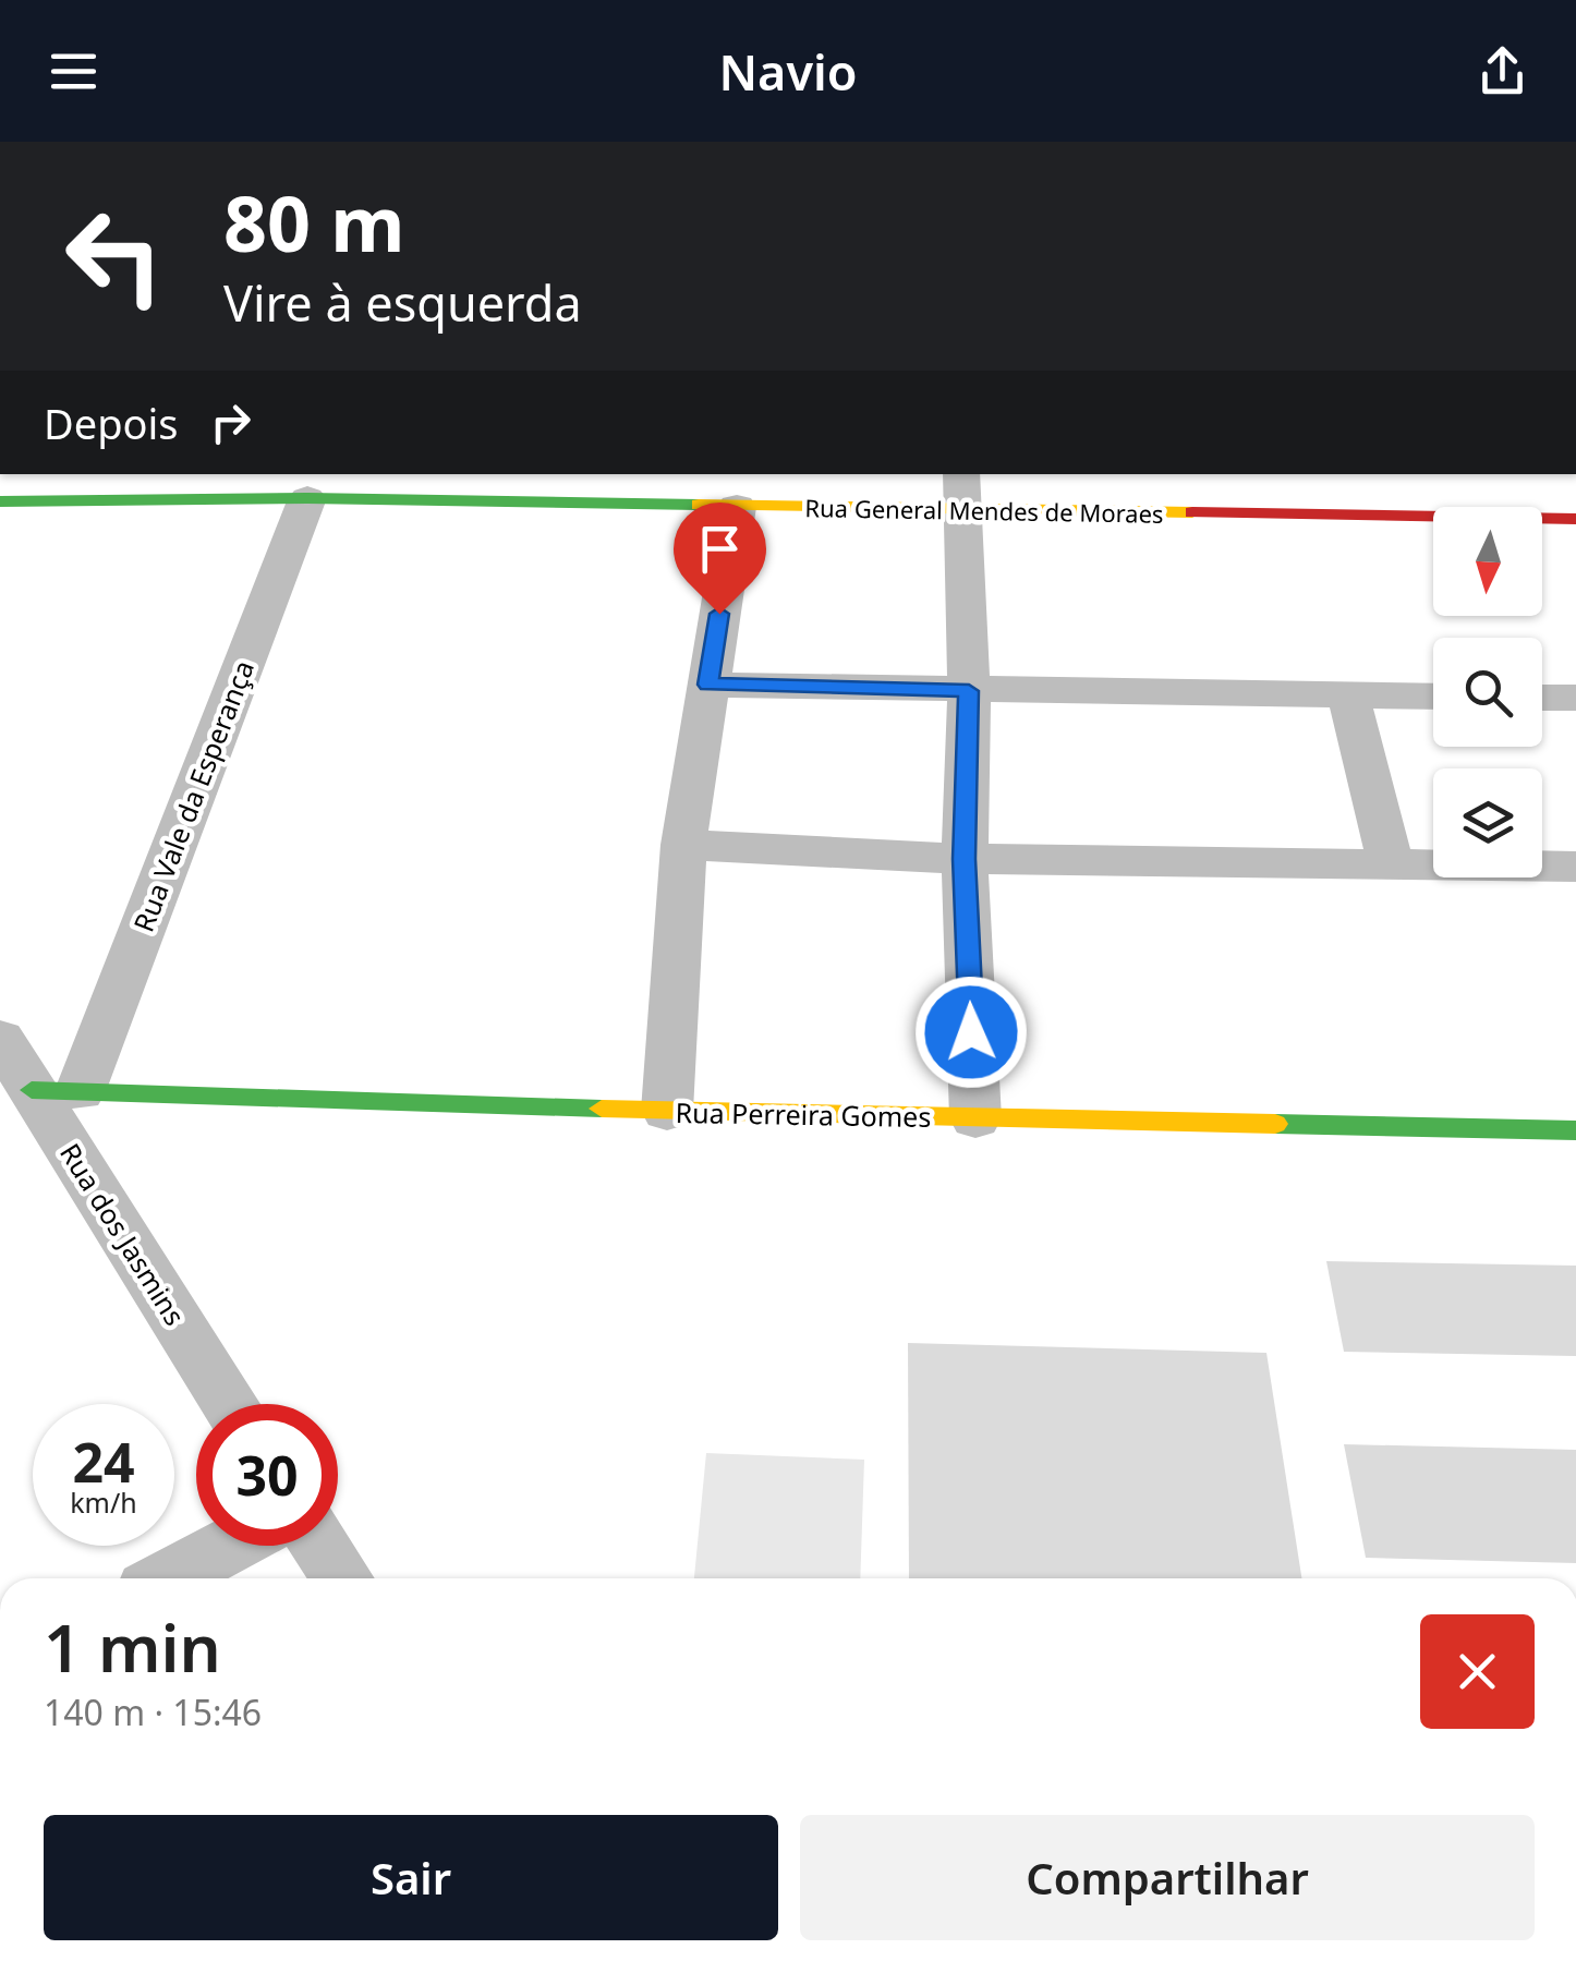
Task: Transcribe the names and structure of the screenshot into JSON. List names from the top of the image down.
{
  "streets": {
    "street": [
      "Rua General Mendes de Moraes",
      "Rua Vale da Esperança",
      "Rua Perreira Gomes",
      "Rua dos Jasmins"
    ]
  },
  "crossings": [
    ["Rua General Mendes de Moraes", "Rua Vale da Esperança"],
    ["Rua Vale da Esperança", "Rua Perreira Gomes"],
    ["Rua Vale da Esperança", "Rua dos Jasmins"],
    ["Rua Perreira Gomes", "Rua dos Jasmins"]
  ],
  "north": "bottom",
  "page": {
    "header": "Navio",
    "turn": ["80 m", "Vire à esquerda"],
    "then": "Depois",
    "speed": "24 km/h",
    "limit": "30",
    "heading": ["1 min", "140 m · 15:46"],
    "buttons": ["Sair", "Compartilhar"]
  }
}
